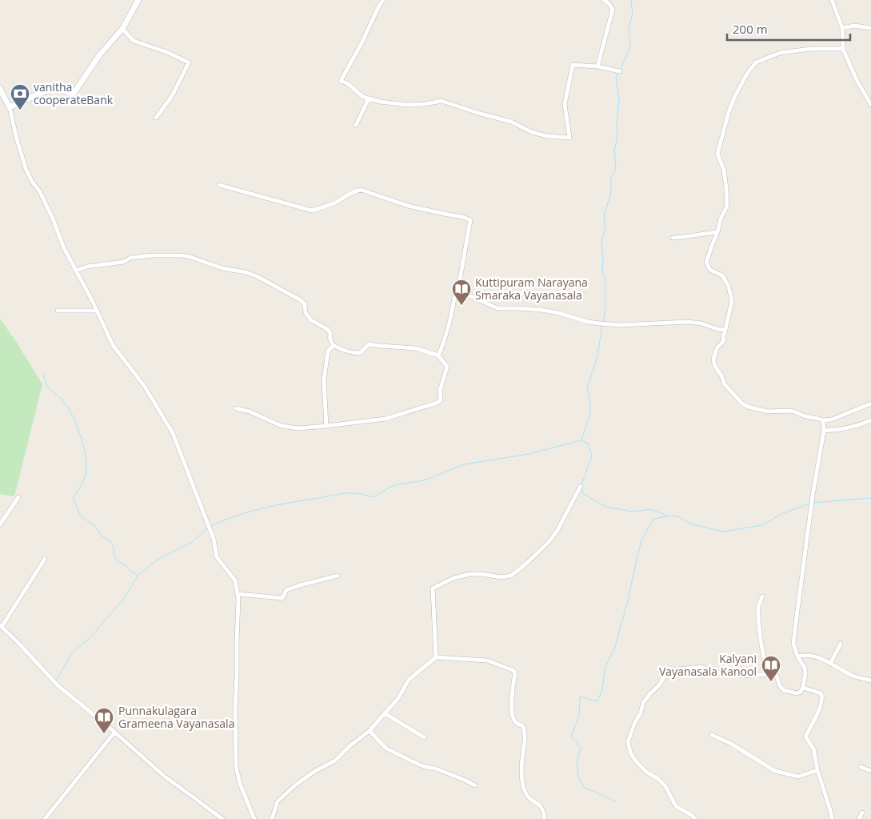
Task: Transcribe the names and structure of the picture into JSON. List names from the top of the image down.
{
  "places": {
    "bank": ["vanitha cooperateBank"],
    "library": ["Kuttipuram Narayana Smaraka Vayanasala", "Kalyani Vayanasala Kanool", "Punnakulagara Grameena Vayanasala"]
  },
  "scale_bar": "200 m"
}
